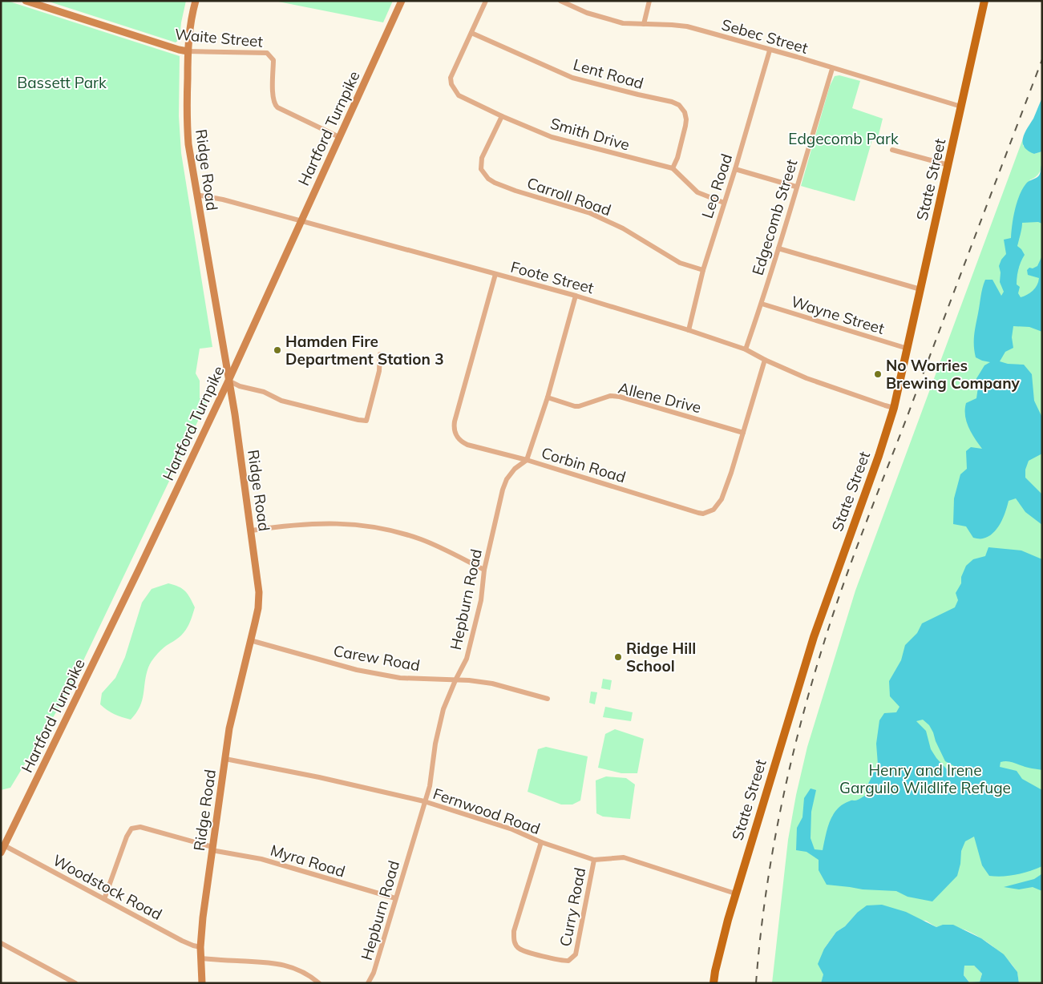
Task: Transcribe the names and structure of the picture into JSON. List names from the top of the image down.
{
  "streets": {
    "main road": [
      "Waite Street",
      "Hartford Turnpike",
      "Ridge Road",
      "State Street"
    ],
    "street": [
      "Sebec Street",
      "Lent Road",
      "Smith Drive",
      "Leo Road",
      "Carroll Road",
      "Edgecomb Street",
      "Foote Street",
      "Wayne Street",
      "Allene Drive",
      "Corbin Road",
      "Hepburn Road",
      "Carew Road",
      "Fernwood Road",
      "Myra Road",
      "Woodstock Road",
      "Curry Road"
    ]
  },
  "crossings": [
    ["Sebec Street", "State Street"],
    ["Sebec Street", "Leo Road"],
    ["Sebec Street", "Edgecomb Street"],
    ["Waite Street", "Hartford Turnpike"],
    ["Waite Street", "Ridge Road"],
    ["Lent Road", "Smith Drive"],
    ["Hartford Turnpike", "Ridge Road"],
    ["Hartford Turnpike", "Foote Street"],
    ["Hartford Turnpike", "Woodstock Road"],
    ["Smith Drive", "Leo Road"],
    ["Smith Drive", "Carroll Road"],
    ["Ridge Road", "Foote Street"],
    ["Ridge Road", "Carew Road"],
    ["Ridge Road", "Fernwood Road"],
    ["Ridge Road", "Myra Road"],
    ["Ridge Road", "Woodstock Road"],
    ["State Street", "Foote Street"],
    ["State Street", "Wayne Street"],
    ["State Street", "Fernwood Road"],
    ["Leo Road", "Carroll Road"],
    ["Leo Road", "Foote Street"],
    ["Edgecomb Street", "Foote Street"],
    ["Edgecomb Street", "Wayne Street"],
    ["Foote Street", "Corbin Road"],
    ["Allene Drive", "Corbin Road"],
    ["Corbin Road", "Hepburn Road"],
    ["Hepburn Road", "Carew Road"],
    ["Hepburn Road", "Fernwood Road"],
    ["Hepburn Road", "Myra Road"],
    ["Fernwood Road", "Curry Road"],
    ["Myra Road", "Woodstock Road"]
  ],
  "parks": ["Bassett Park", "Edgecomb Park", "Henry and Irene Garguilo Wildlife Refuge"],
  "places": ["Hamden Fire Department Station 3", "No Worries Brewing Company", "Ridge Hill School"]
}
